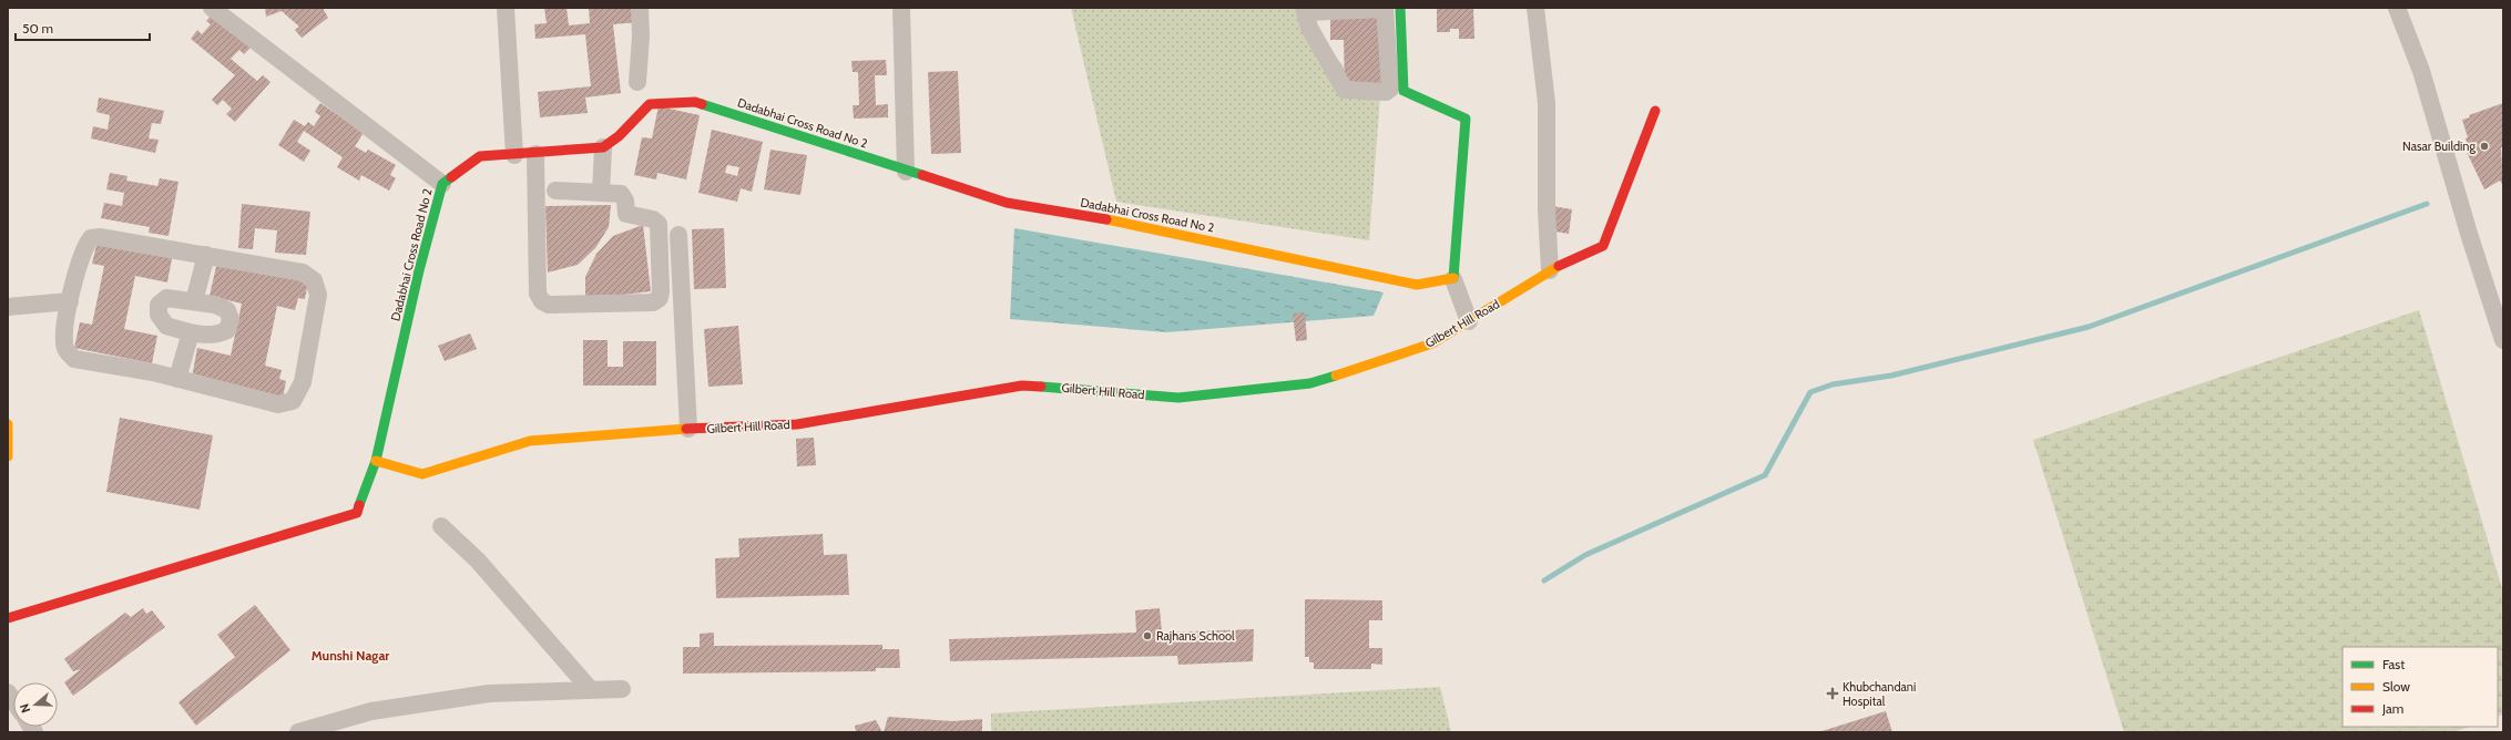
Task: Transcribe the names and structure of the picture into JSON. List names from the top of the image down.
{
  "streets": {
    "street": ["Dadabhai Cross Road No 2", "Gilbert Hill Road"]
  },
  "crossings": [
    ["Dadabhai Cross Road No 2", "Gilbert Hill Road"]
  ],
  "districts": ["Munshi Nagar"],
  "places": {
    "other": ["Nasar Building", "Rajhans School"],
    "health": ["Khubchandani Hospital"]
  },
  "legend": ["Fast", "Slow", "Jam"],
  "scale_bar": "50 m",
  "north": "left"
}
